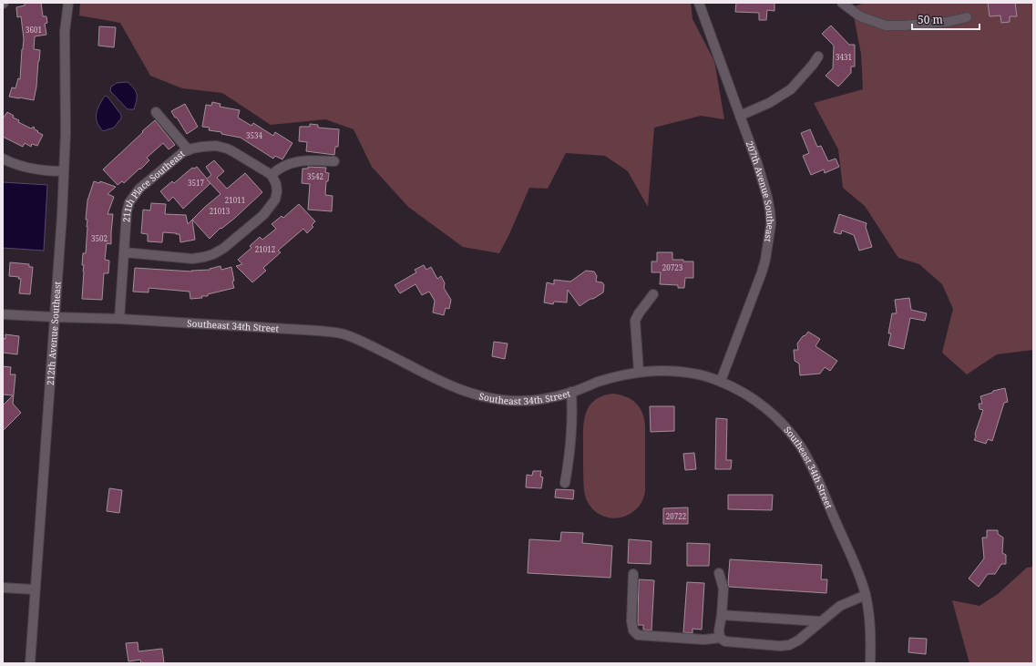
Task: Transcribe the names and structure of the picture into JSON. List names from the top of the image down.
{
  "streets": {
    "street": [
      "211th Place Southeast",
      "207th Avenue Southeast",
      "Southeast 34th Street",
      "212th Avenue Southeast"
    ]
  },
  "crossings": [
    ["211th Place Southeast", "Southeast 34th Street"],
    ["207th Avenue Southeast", "Southeast 34th Street"],
    ["Southeast 34th Street", "212th Avenue Southeast"]
  ],
  "house_numbers": [
    "3601",
    "3431",
    "3534",
    "3542",
    "3517",
    "21011",
    "21013",
    "3502",
    "21012",
    "20723",
    "20722"
  ],
  "scale_bar": "50 m"
}
